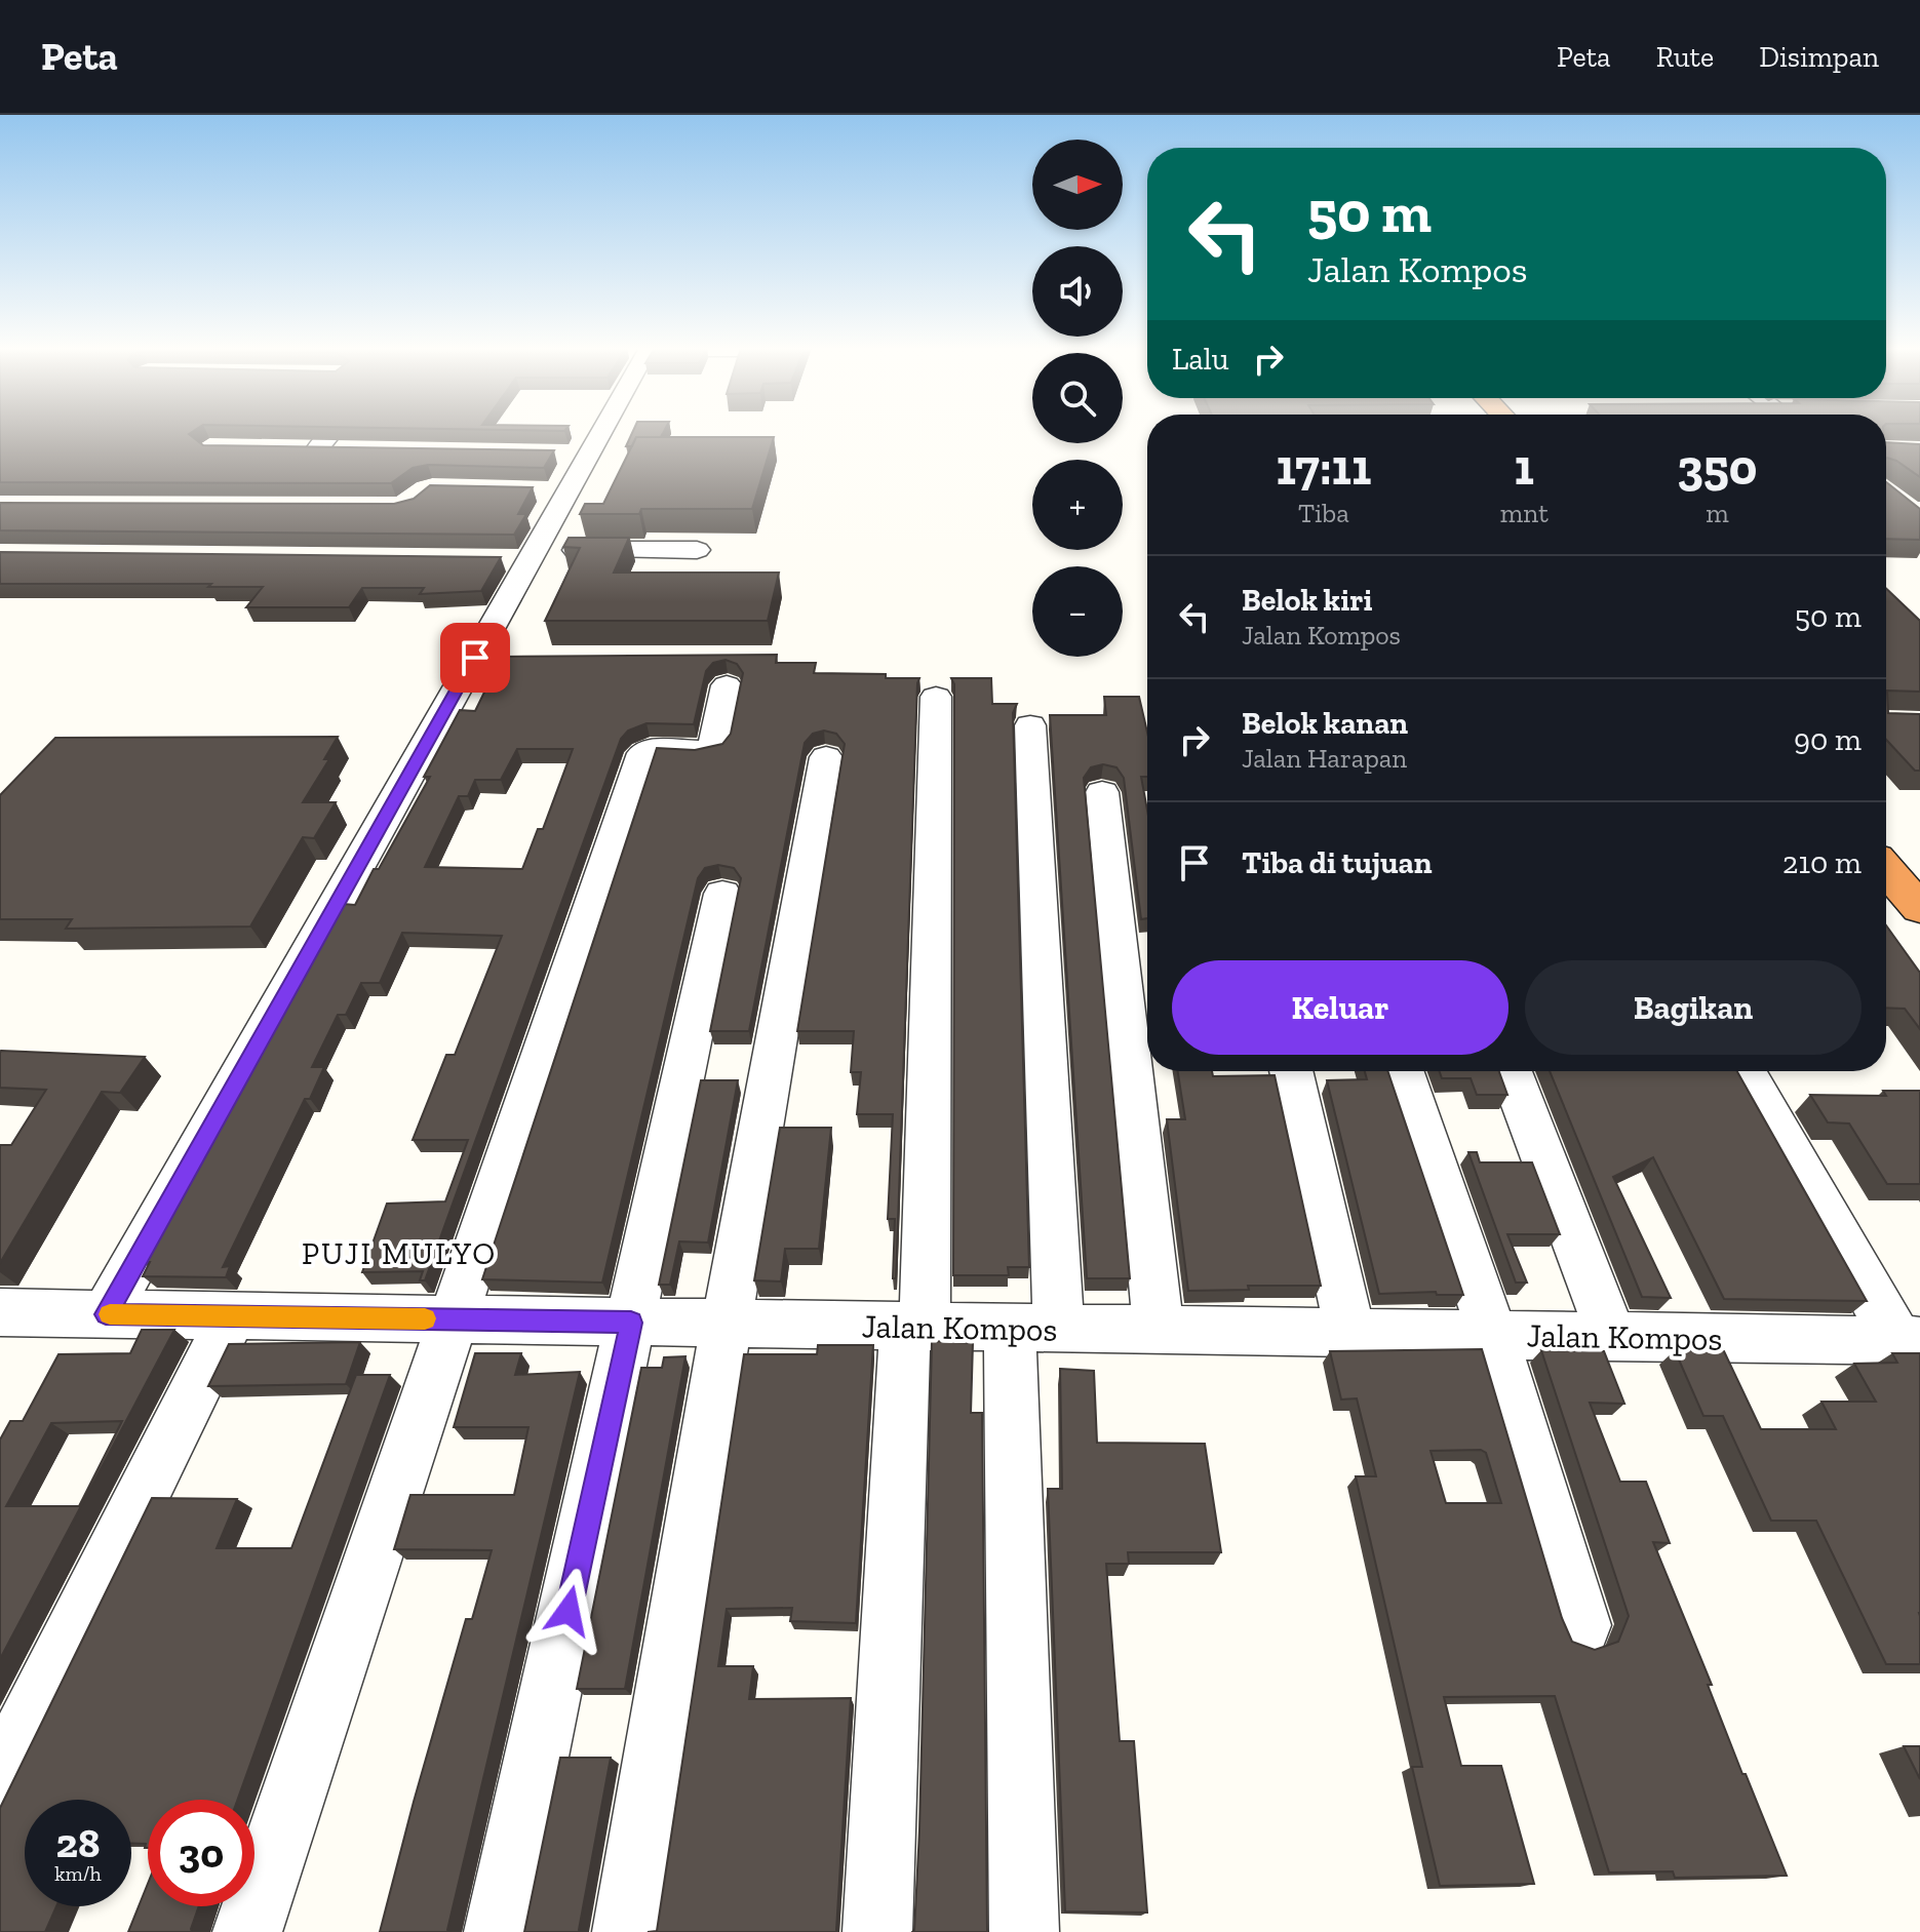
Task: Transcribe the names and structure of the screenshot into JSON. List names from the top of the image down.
{
  "streets": {
    "street": ["Jalan Kompos"]
  },
  "districts": ["PUJI MULYO"],
  "north": "right",
  "page": {
    "header": "Peta",
    "nav": ["Peta", "Rute", "Disimpan"],
    "map_buttons": ["+", "−"],
    "turn": ["50 m", "Jalan Kompos"],
    "then": "Lalu",
    "eta": [
      "17:11",
      "Tiba",
      "1",
      "mnt",
      "350",
      "m"
    ],
    "list": [
      {
        "name": "Belok kiri",
        "note": "Jalan Kompos",
        "value": "50 m"
      },
      {
        "name": "Belok kanan",
        "note": "Jalan Harapan",
        "value": "90 m"
      },
      {
        "name": "Tiba di tujuan",
        "value": "210 m"
      }
    ],
    "buttons": ["Keluar", "Bagikan"],
    "speed": "28 km/h",
    "limit": "30"
  }
}
